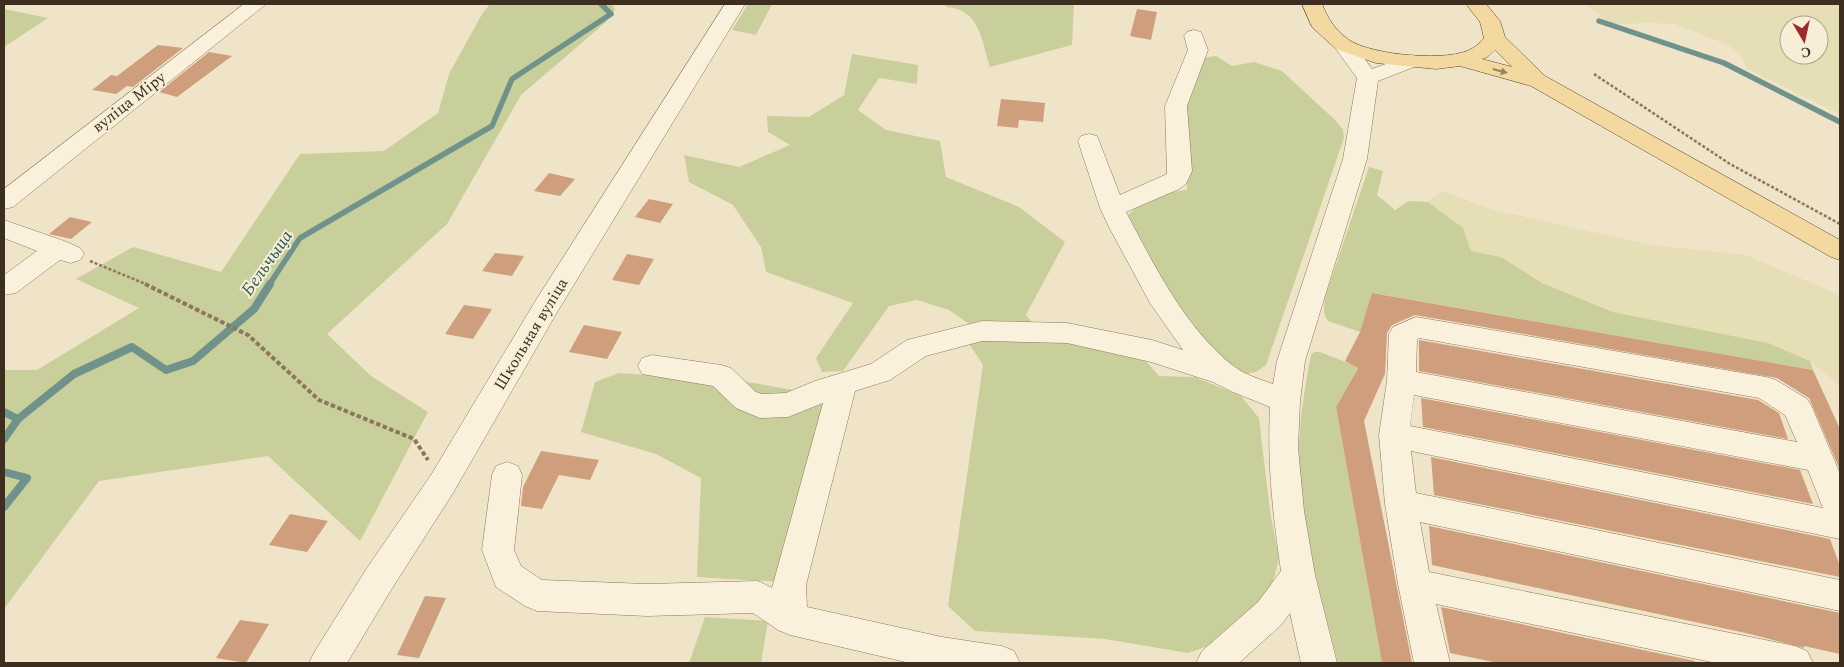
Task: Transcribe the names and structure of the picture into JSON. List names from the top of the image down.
{
  "streets": {
    "street": ["вуліца Міру", "Школьная вуліца"]
  },
  "water": ["Бельчыца"],
  "north": "bottom"
}
